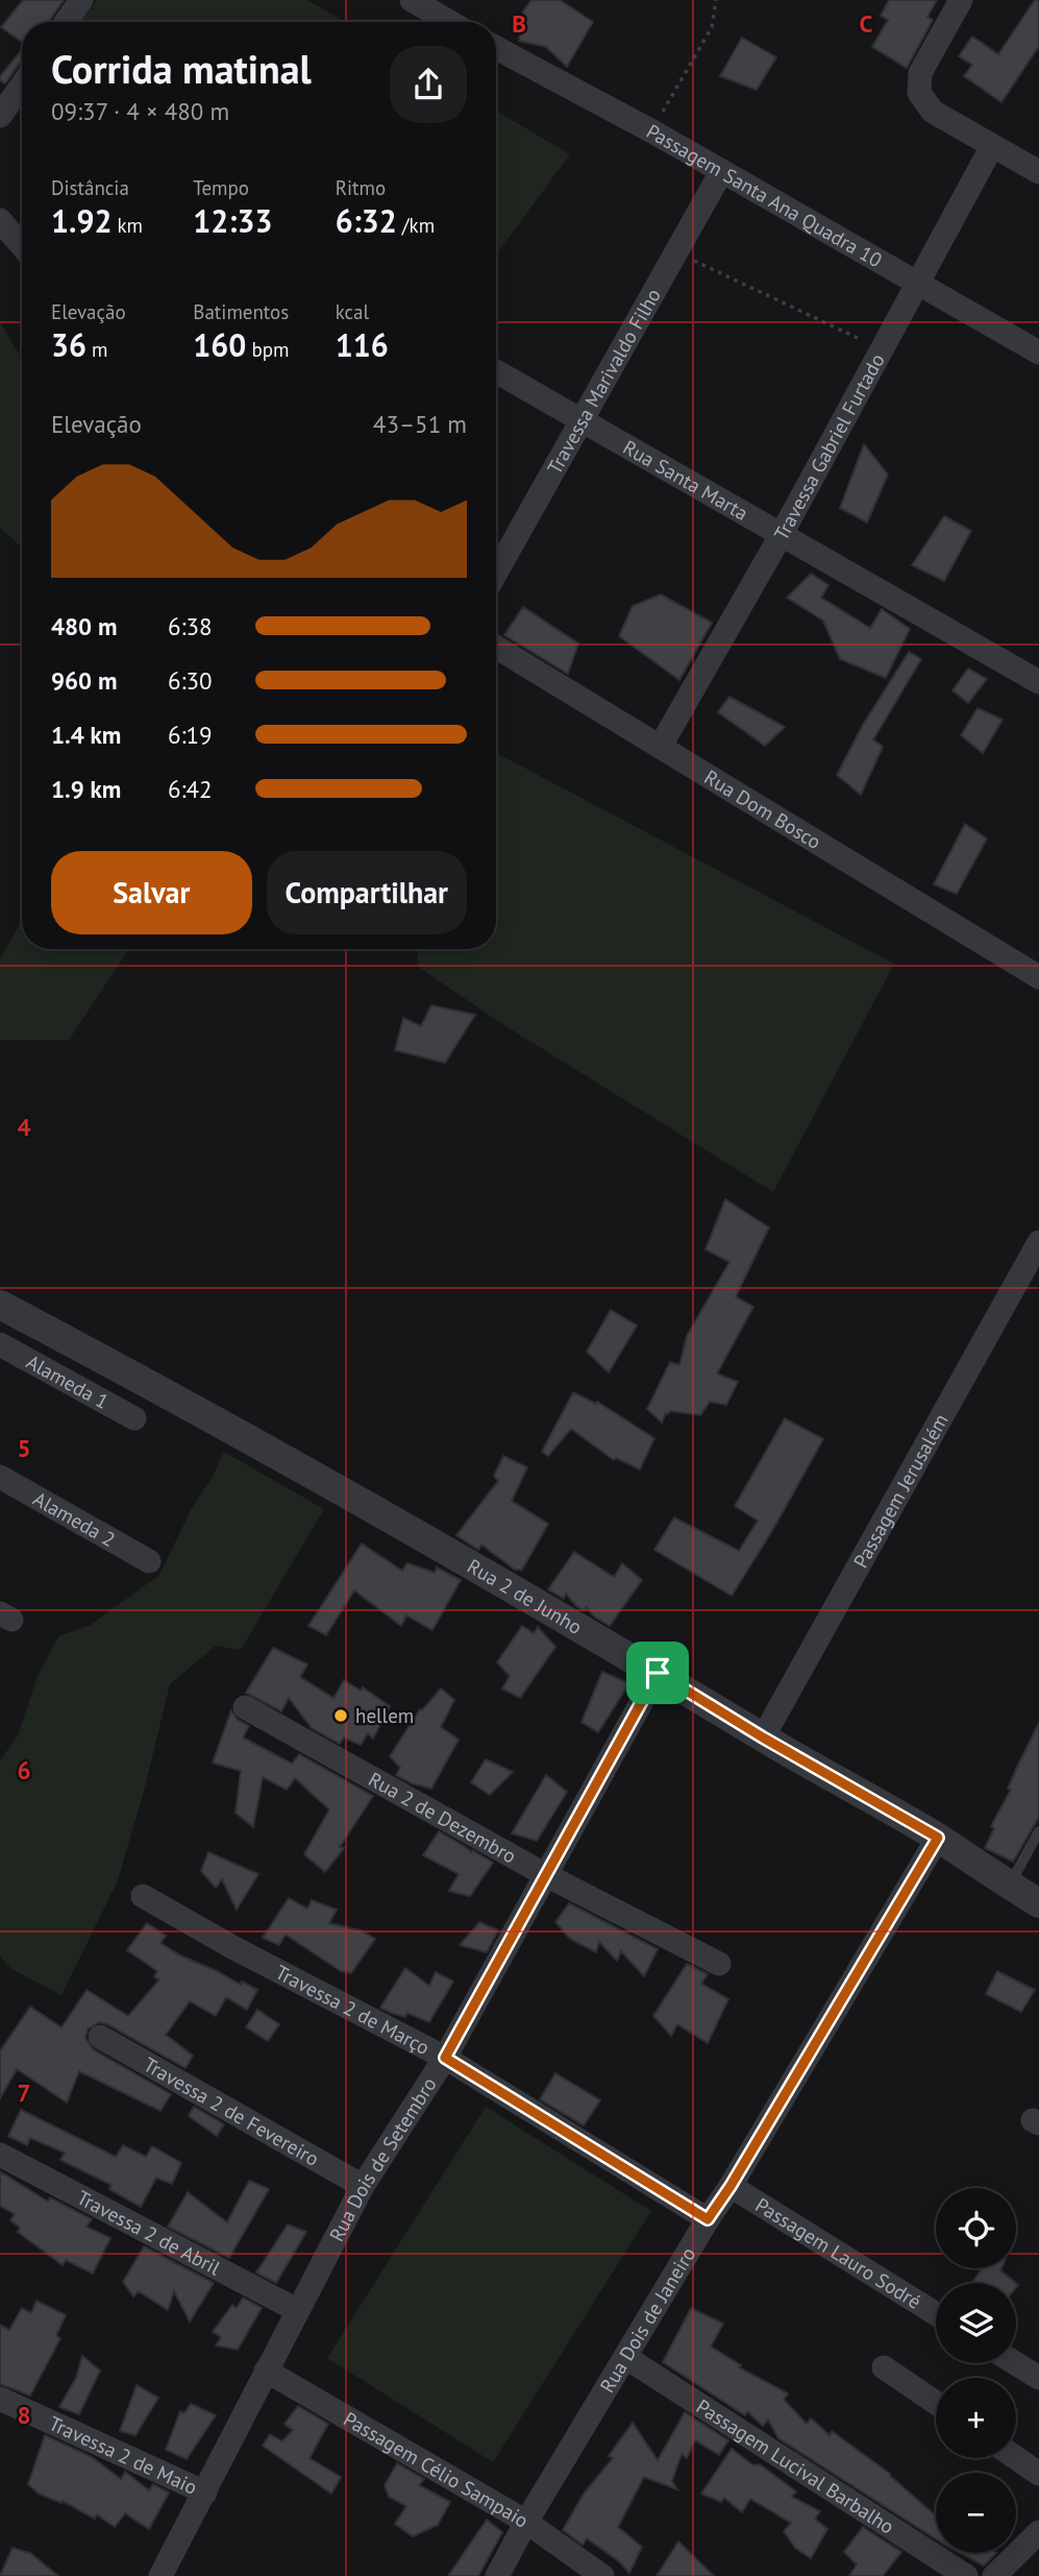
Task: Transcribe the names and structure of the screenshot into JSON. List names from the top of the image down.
{
  "streets": {
    "street": [
      "Passagem Santa Ana Quadra 10",
      "Travessa Marivaldo Filho",
      "Travessa Gabriel Furtado",
      "Rua Santa Marta",
      "Rua Dom Bosco",
      "Alameda 1",
      "Passagem Jerusalém",
      "Alameda 2",
      "Rua 2 de Junho",
      "Rua 2 de Dezembro",
      "Travessa 2 de Março",
      "Travessa 2 de Fevereiro",
      "Rua Dois de Setembro",
      "Travessa 2 de Abril",
      "Passagem Lauro Sodré",
      "Rua Dois de Janeiro",
      "Travessa 2 de Maio",
      "Passagem Lucival Barbalho",
      "Passagem Célio Sampaio"
    ]
  },
  "crossings": [
    ["Passagem Santa Ana Quadra 10", "Travessa Marivaldo Filho"],
    ["Passagem Santa Ana Quadra 10", "Travessa Gabriel Furtado"],
    ["Travessa Marivaldo Filho", "Rua Santa Marta"],
    ["Travessa Gabriel Furtado", "Rua Santa Marta"],
    ["Travessa Gabriel Furtado", "Rua Dom Bosco"],
    ["Passagem Jerusalém", "Rua 2 de Junho"],
    ["Rua 2 de Junho", "Rua Dois de Setembro"],
    ["Rua 2 de Junho", "Rua Dois de Janeiro"],
    ["Rua 2 de Dezembro", "Rua Dois de Setembro"],
    ["Travessa 2 de Março", "Rua Dois de Setembro"],
    ["Travessa 2 de Março", "Rua Dois de Janeiro"],
    ["Travessa 2 de Fevereiro", "Rua Dois de Setembro"],
    ["Rua Dois de Setembro", "Travessa 2 de Abril"],
    ["Rua Dois de Setembro", "Travessa 2 de Maio"],
    ["Rua Dois de Setembro", "Passagem Célio Sampaio"],
    ["Passagem Lauro Sodré", "Rua Dois de Janeiro"],
    ["Rua Dois de Janeiro", "Passagem Lucival Barbalho"],
    ["Rua Dois de Janeiro", "Passagem Célio Sampaio"]
  ],
  "places": ["hellem"],
  "page": {
    "heading": ["Corrida matinal", "09:37 · 4 × 480 m"],
    "stats": [
      ["Distância", "1.92 km"],
      ["Tempo", "12:33"],
      ["Ritmo", "6:32 /km"],
      ["Elevação", "36 m"],
      ["Batimentos", "160 bpm"],
      ["kcal", "116"]
    ],
    "chart": ["Elevação", "43–51 m"],
    "list": [
      {
        "name": "480 m",
        "note": "6:38"
      },
      {
        "name": "960 m",
        "note": "6:30"
      },
      {
        "name": "1.4 km",
        "note": "6:19"
      },
      {
        "name": "1.9 km",
        "note": "6:42"
      }
    ],
    "buttons": ["Salvar", "Compartilhar"],
    "map_buttons": ["+", "−"]
  },
  "grid": {
    "columns": ["B", "C"],
    "rows": [
      "4",
      "5",
      "6",
      "7",
      "8"
    ]
  }
}
